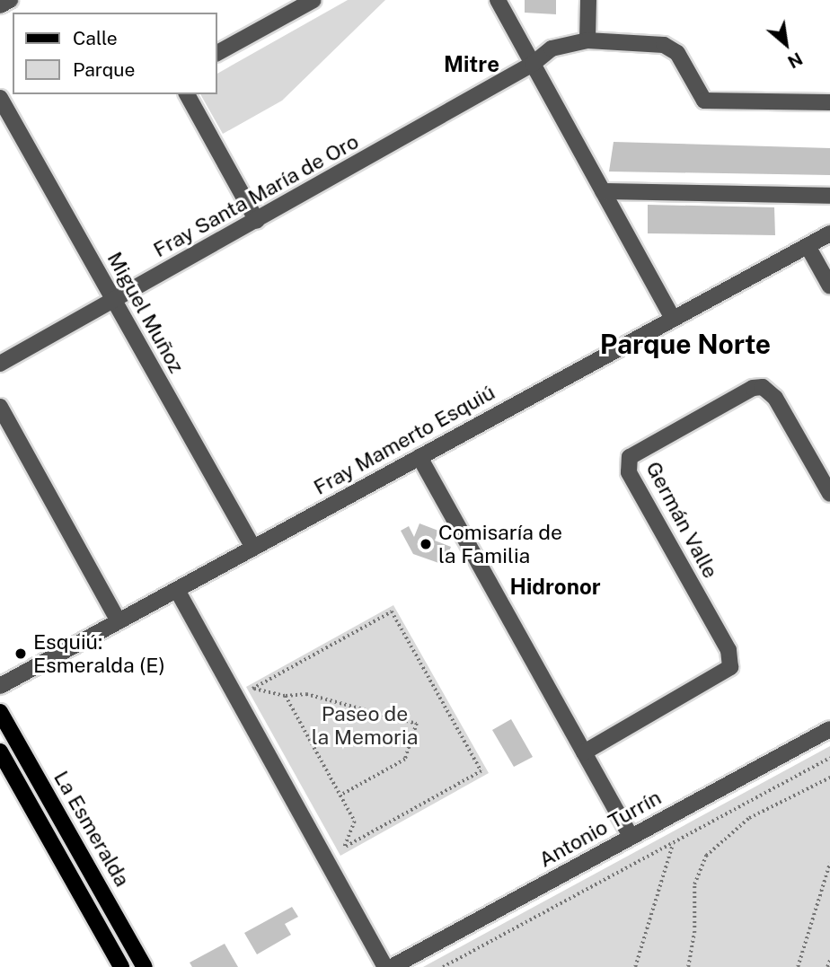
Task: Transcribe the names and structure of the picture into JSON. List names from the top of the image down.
{
  "streets": {
    "main road": ["La Esmeralda"],
    "street": [
      "Fray Santa María de Oro",
      "Miguel Muñoz",
      "Fray Mamerto Esquiú",
      "Germán Valle",
      "Antonio Turrín"
    ]
  },
  "crossings": [
    ["Fray Santa María de Oro", "Miguel Muñoz"],
    ["Miguel Muñoz", "Fray Mamerto Esquiú"]
  ],
  "districts": ["Mitre", "Parque Norte", "Hidronor"],
  "parks": ["Paseo de la Memoria"],
  "places": ["Comisaría de la Familia", "Esquiú: Esmeralda (E)"],
  "legend": ["Calle", "Parque"],
  "north": "bottom right"
}
